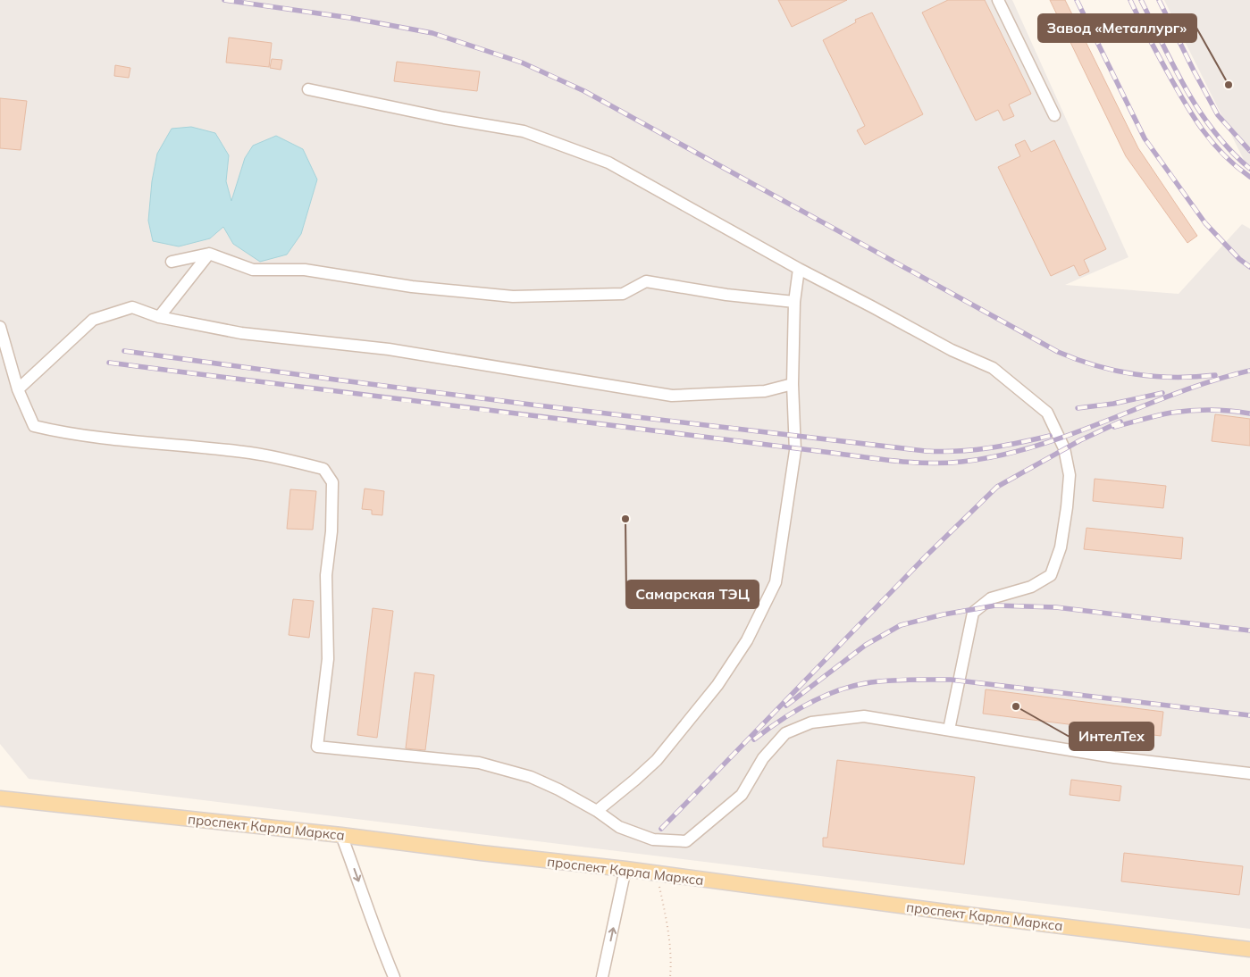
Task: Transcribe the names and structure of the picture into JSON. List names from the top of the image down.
{
  "streets": {
    "main road": ["проспект Карла Маркса"]
  },
  "places": ["Завод «Металлург»", "Самарская ТЭЦ", "ИнтелТех"]
}
